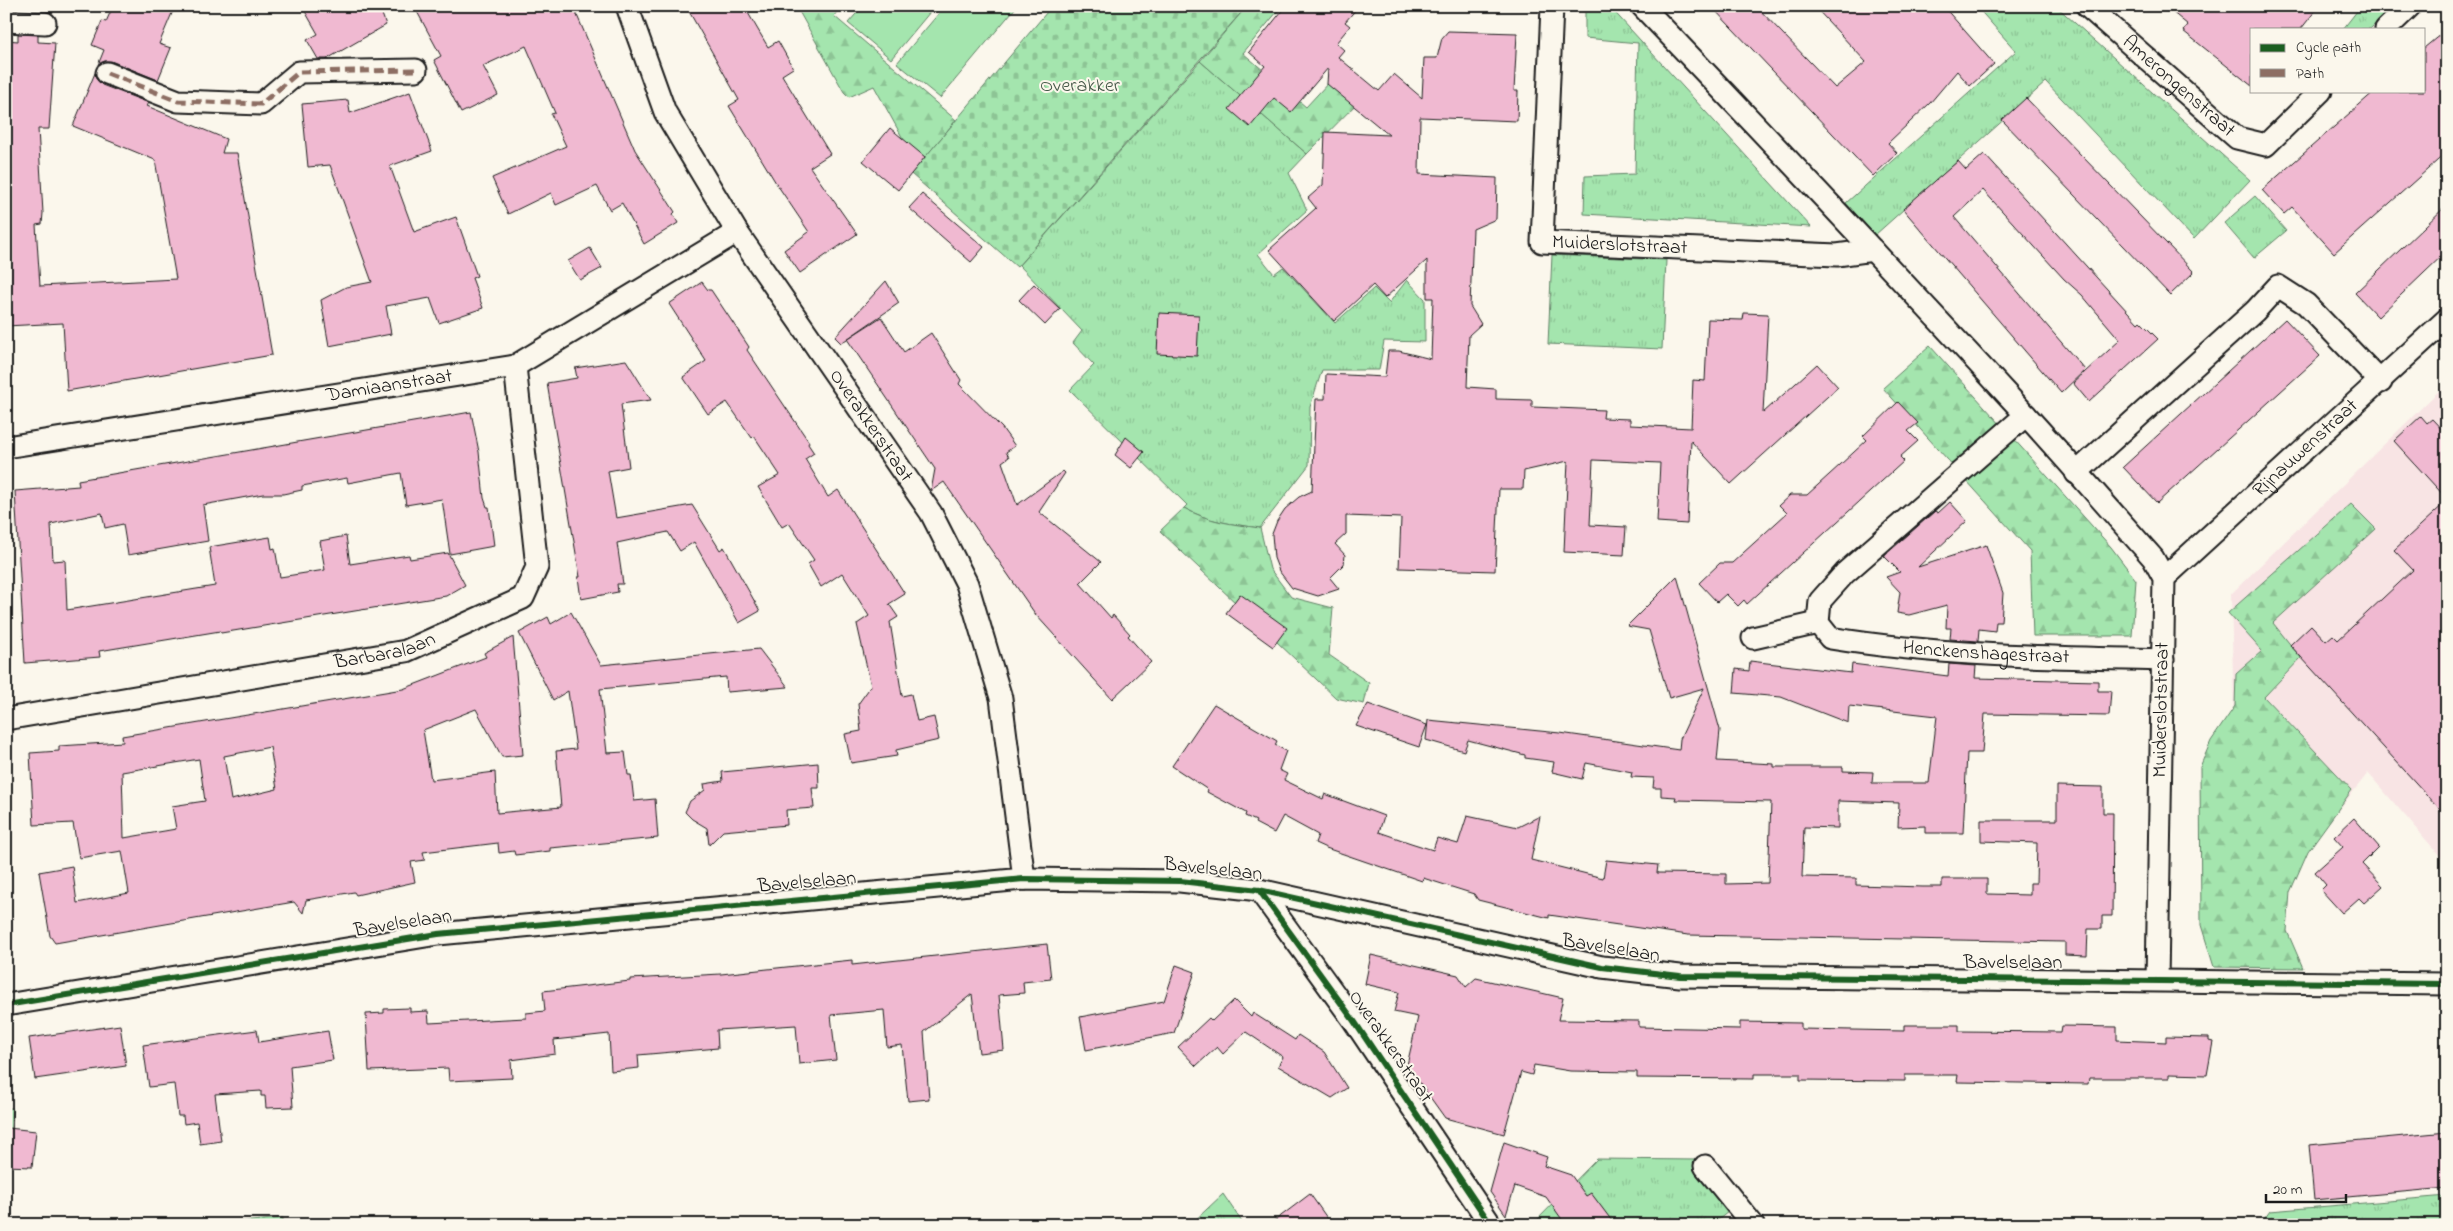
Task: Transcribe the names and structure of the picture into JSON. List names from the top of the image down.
{
  "streets": {
    "street": [
      "Amerongenstraat",
      "Muiderslotstraat",
      "Damiaanstraat",
      "Overakkerstraat",
      "Rijnauwenstraat",
      "Barbaralaan",
      "Henckenshagestraat",
      "Bavelselaan"
    ]
  },
  "crossings": [
    ["Muiderslotstraat", "Rijnauwenstraat"],
    ["Muiderslotstraat", "Henckenshagestraat"],
    ["Muiderslotstraat", "Bavelselaan"],
    ["Damiaanstraat", "Overakkerstraat"],
    ["Damiaanstraat", "Barbaralaan"],
    ["Overakkerstraat", "Bavelselaan"]
  ],
  "parks": ["Overakker"],
  "legend": ["Cycle path", "Path"],
  "scale_bar": "20 m"
}
